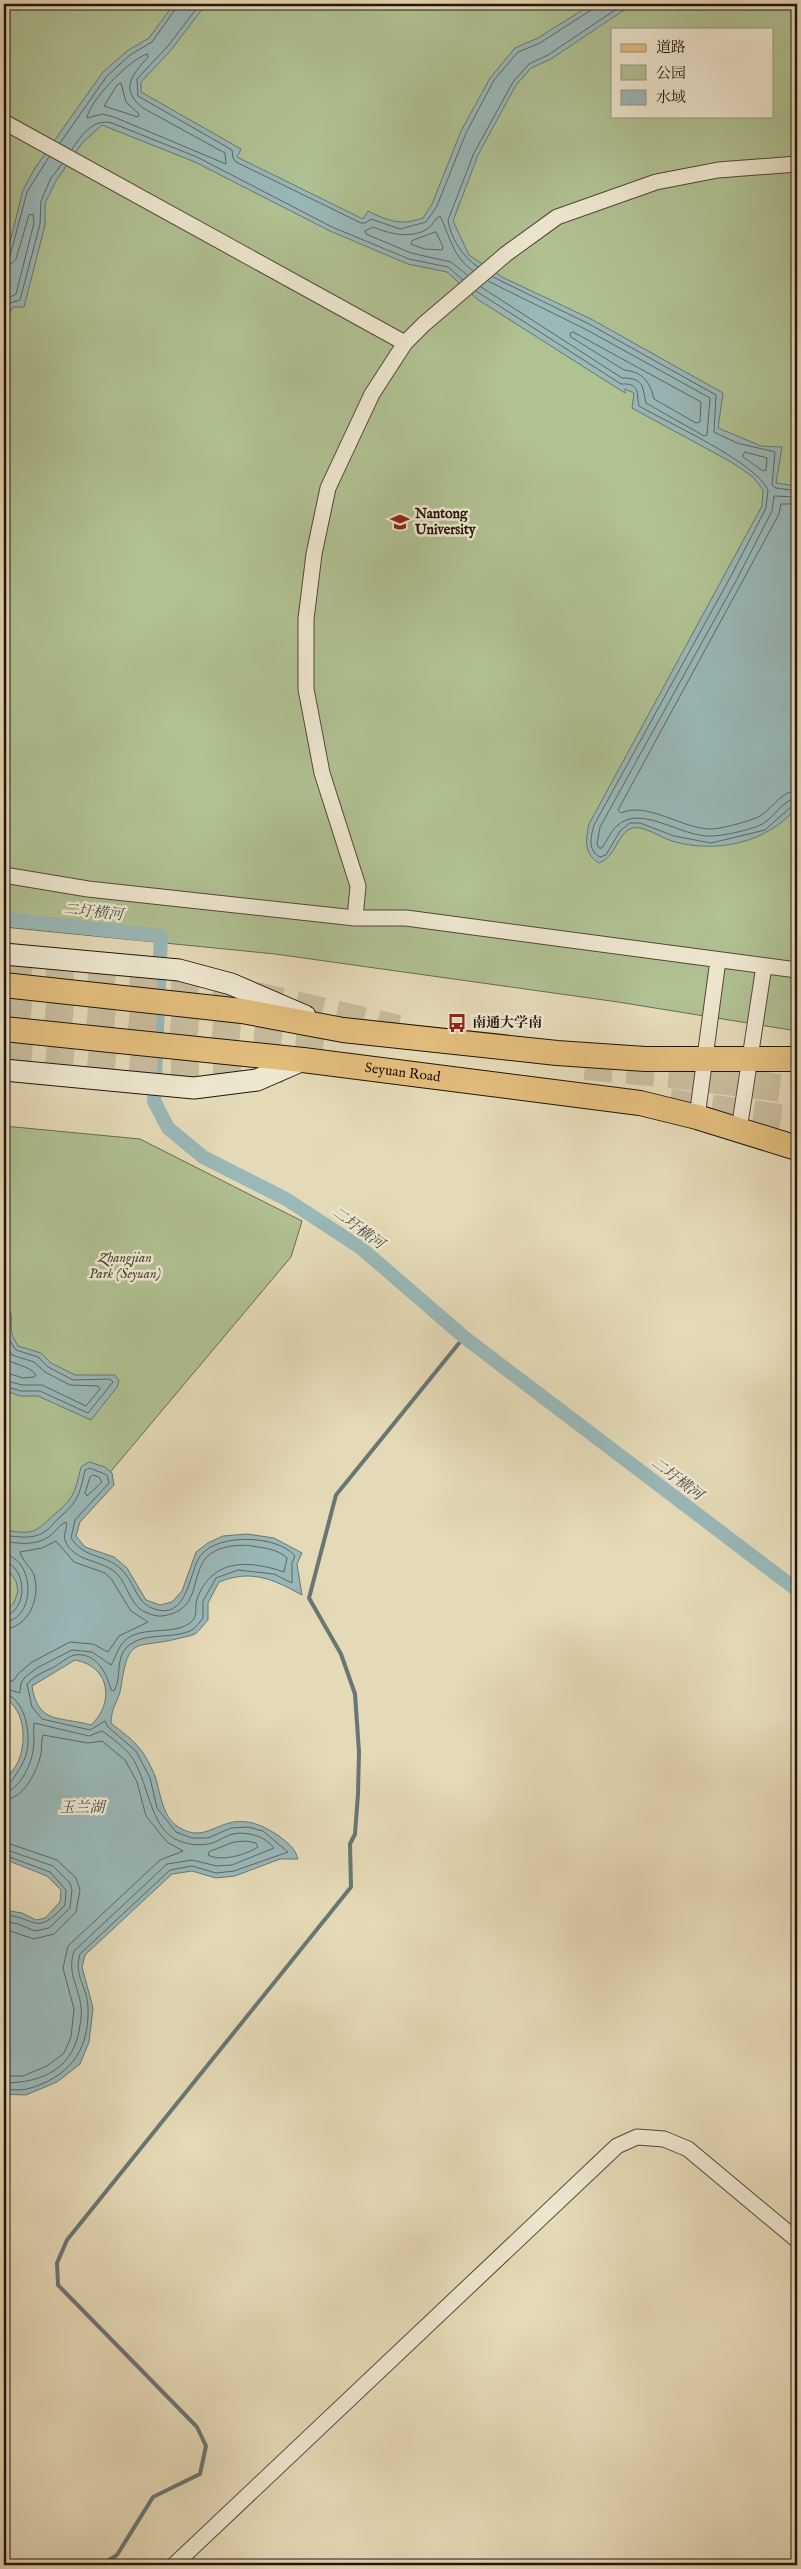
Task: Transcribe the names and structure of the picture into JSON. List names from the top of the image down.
{
  "streets": {
    "main road": ["Seyuan Road"]
  },
  "water": ["二圩横河", "玉兰湖"],
  "parks": ["Zhangjian Park (Seyuan)"],
  "places": {
    "school or university": ["Nantong University"],
    "bus stop": ["南通大学南"]
  },
  "legend": ["道路", "公园", "水域"]
}
